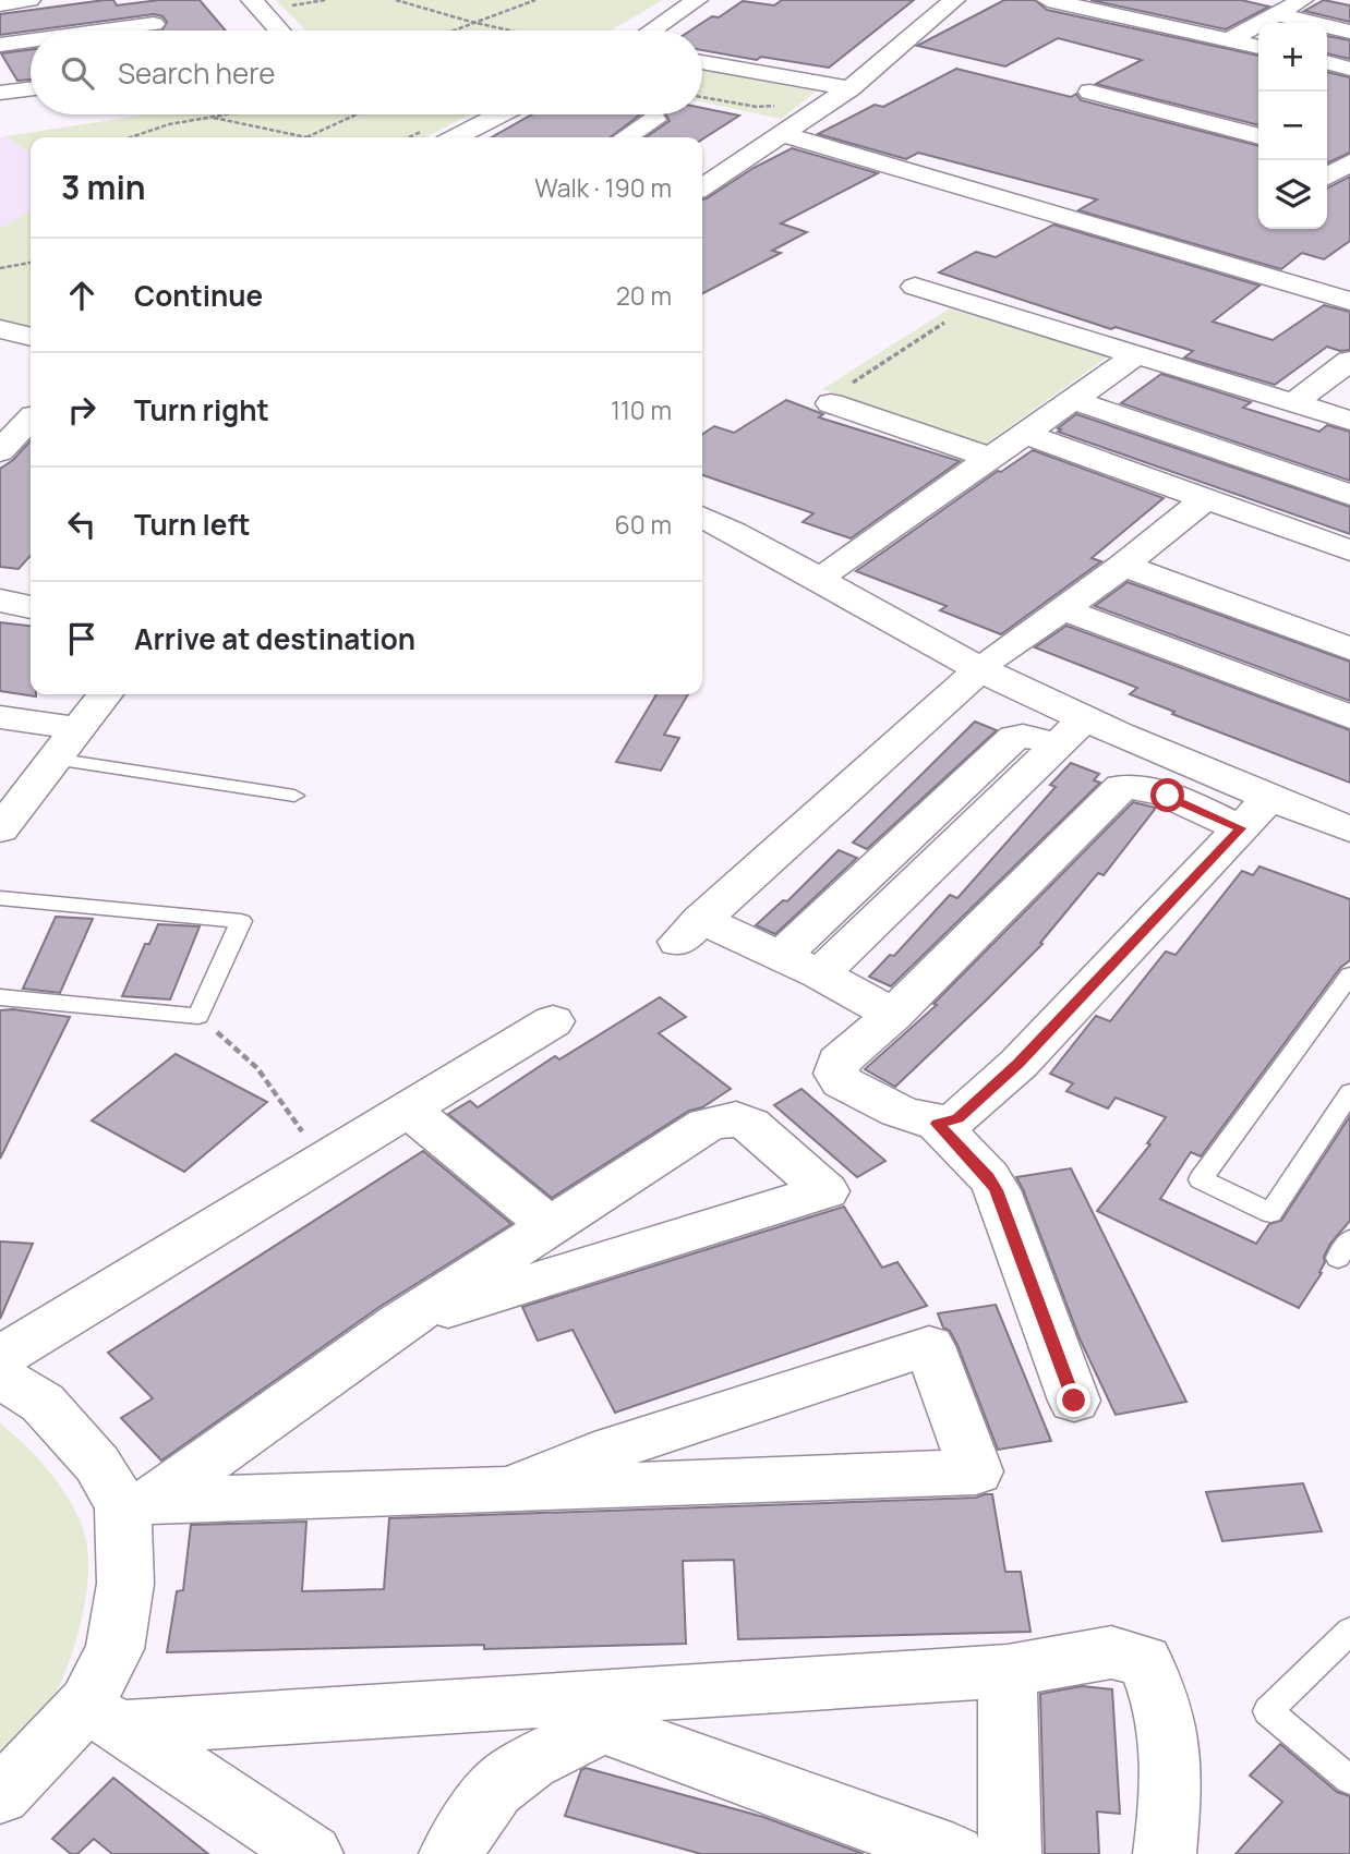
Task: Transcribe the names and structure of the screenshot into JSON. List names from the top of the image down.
{
  "page": {
    "map_buttons": ["+", "−"],
    "search": "Search here",
    "heading": ["3 min", "Walk · 190 m"],
    "list": [
      ["Continue", "20 m"],
      ["Turn right", "110 m"],
      ["Turn left", "60 m"],
      "Arrive at destination"
    ]
  }
}
